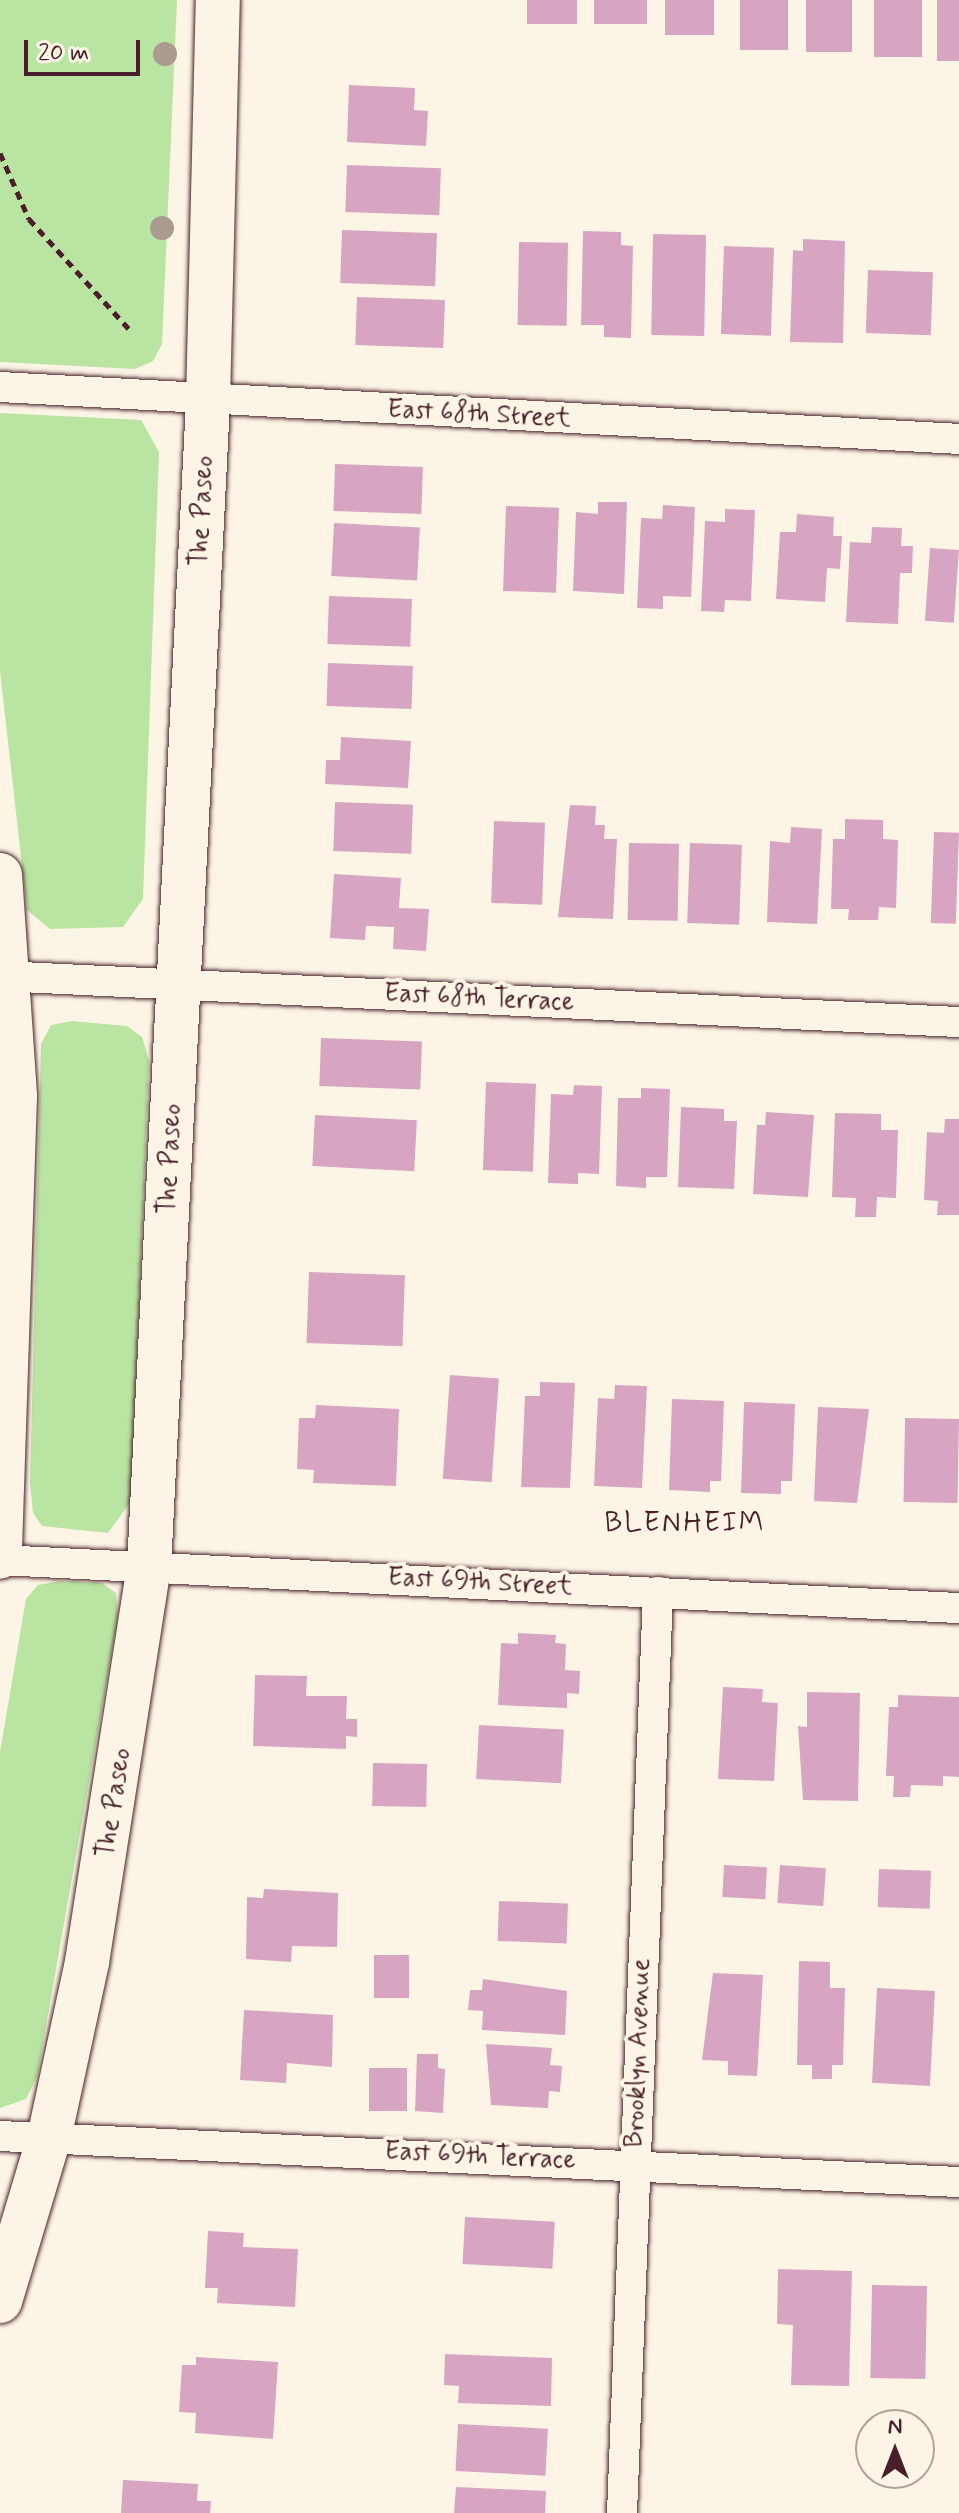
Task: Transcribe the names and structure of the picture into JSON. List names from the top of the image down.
{
  "streets": {
    "main road": ["The Paseo"],
    "street": [
      "East 68th Street",
      "East 68th Terrace",
      "East 69th Street",
      "Brooklyn Avenue",
      "East 69th Terrace"
    ]
  },
  "crossings": [
    ["East 68th Street", "The Paseo"],
    ["The Paseo", "East 68th Terrace"],
    ["The Paseo", "East 69th Street"],
    ["The Paseo", "East 69th Terrace"],
    ["East 69th Street", "Brooklyn Avenue"],
    ["Brooklyn Avenue", "East 69th Terrace"]
  ],
  "districts": ["BLENHEIM"],
  "scale_bar": "20 m",
  "north": "top"
}
